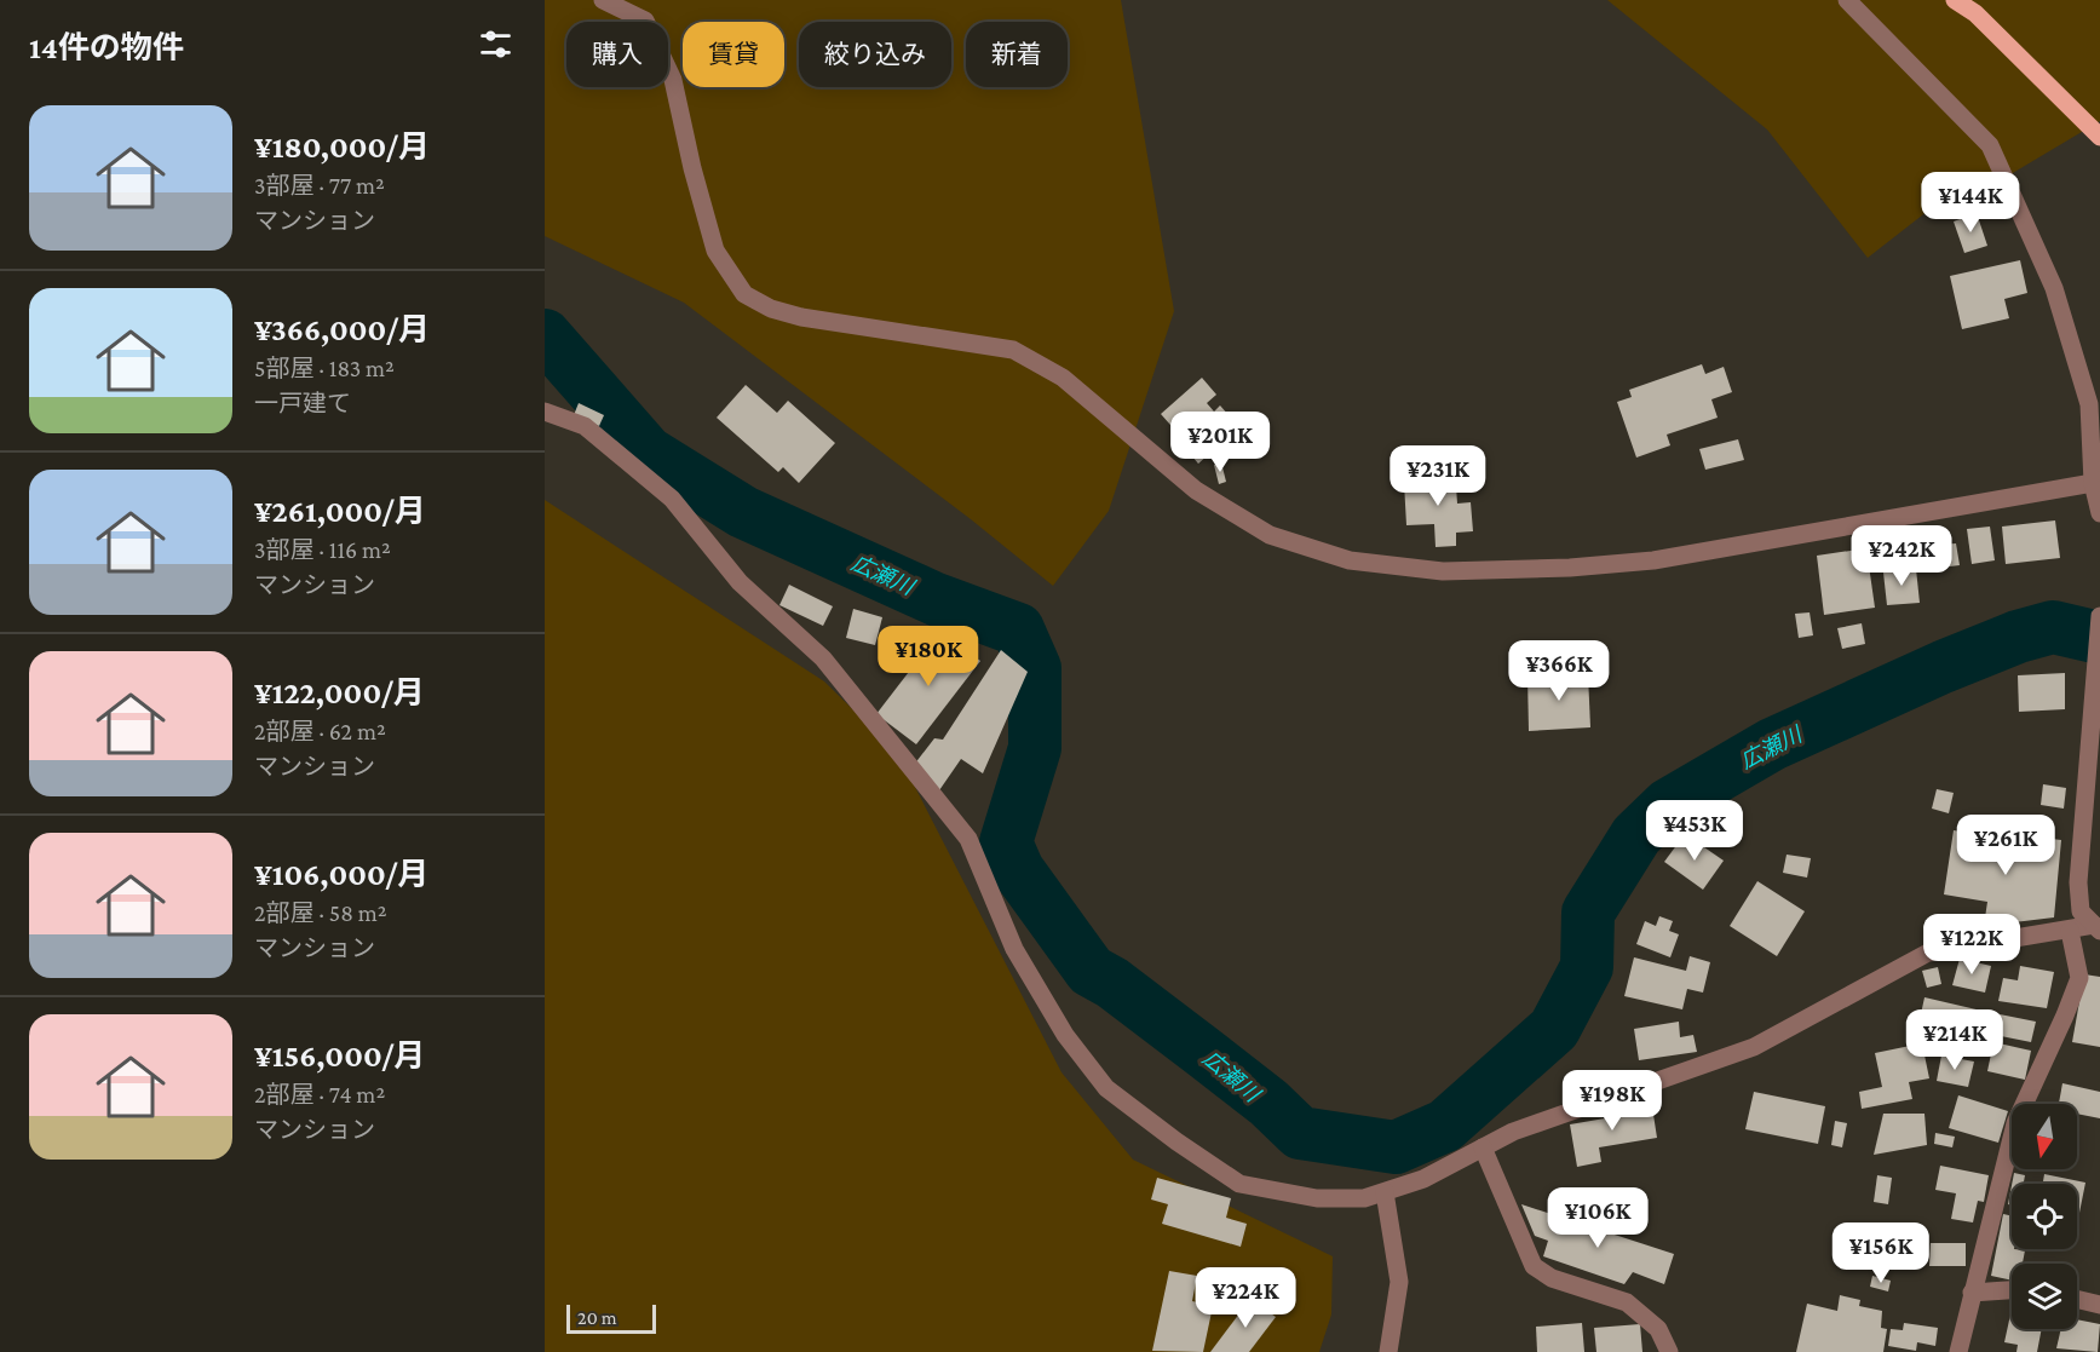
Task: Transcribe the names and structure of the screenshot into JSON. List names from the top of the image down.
{
  "water": ["広瀬川"],
  "scale_bar": "20 m",
  "north": "bottom",
  "page": {
    "heading": "14件の物件",
    "chip": [
      "購入",
      "賃貸",
      "絞り込み",
      "新着"
    ],
    "list": [
      {
        "name": "¥180,000/月",
        "note": "3部屋 · 77 m² · マンション"
      },
      {
        "name": "¥366,000/月",
        "note": "5部屋 · 183 m² · 一戸建て"
      },
      {
        "name": "¥261,000/月",
        "note": "3部屋 · 116 m² · マンション"
      },
      {
        "name": "¥122,000/月",
        "note": "2部屋 · 62 m² · マンション"
      },
      {
        "name": "¥106,000/月",
        "note": "2部屋 · 58 m² · マンション"
      },
      {
        "name": "¥156,000/月",
        "note": "2部屋 · 74 m² · マンション"
      }
    ],
    "price": [
      "¥144K",
      "¥201K",
      "¥231K",
      "¥242K",
      "¥180K",
      "¥366K",
      "¥453K",
      "¥261K",
      "¥122K",
      "¥214K",
      "¥198K",
      "¥106K",
      "¥156K",
      "¥224K"
    ],
    "scale": "20 m"
  }
}
